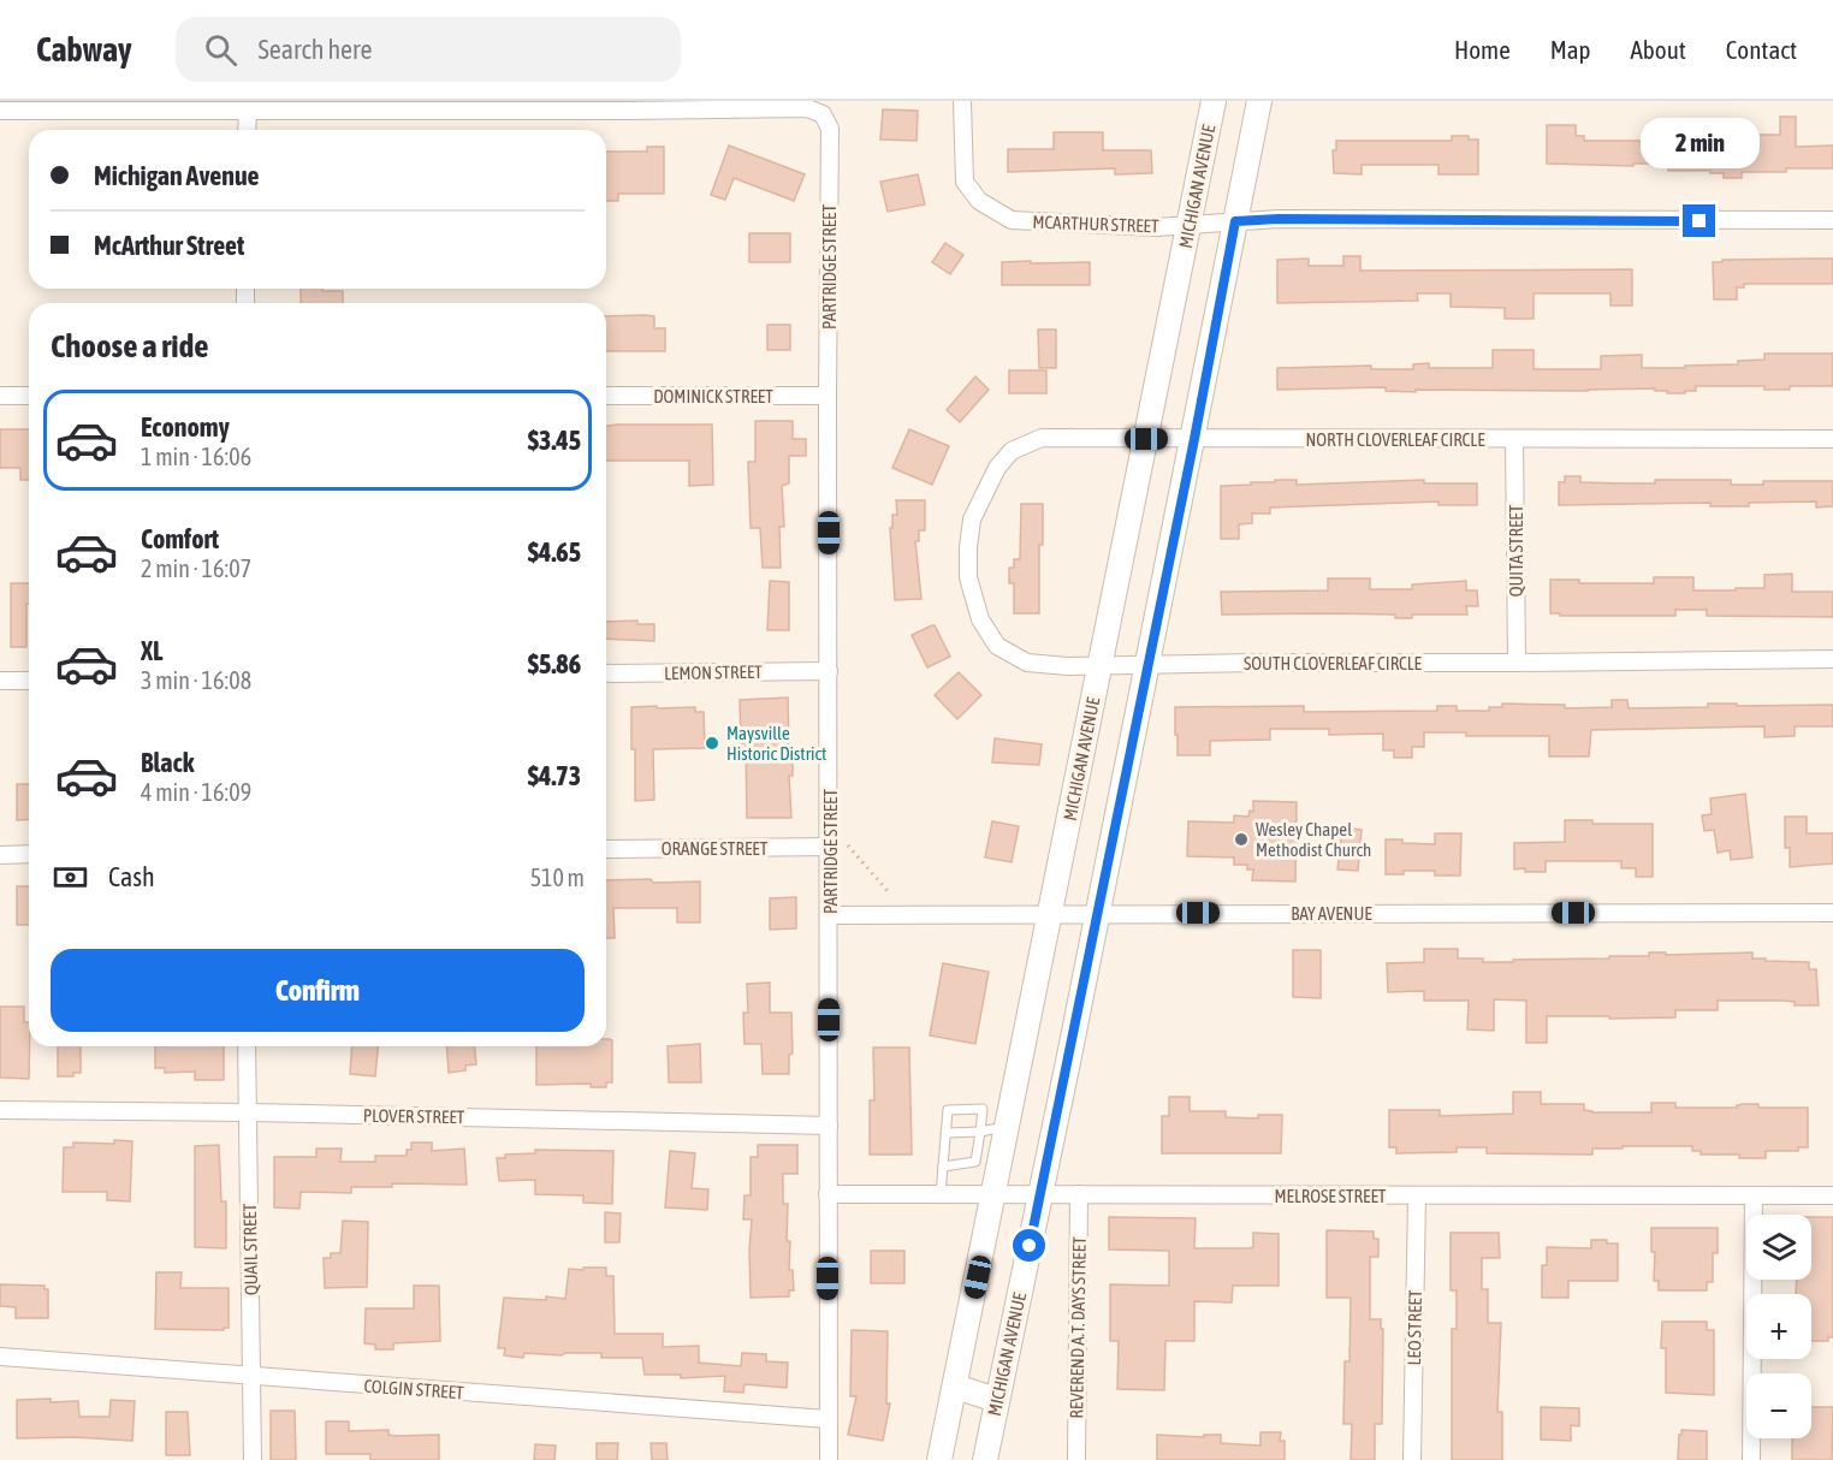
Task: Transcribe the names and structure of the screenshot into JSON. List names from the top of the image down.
{
  "streets": {
    "main road": ["MICHIGAN AVENUE"],
    "street": [
      "MCARTHUR STREET",
      "PARTRIDGE STREET",
      "DOMINICK STREET",
      "NORTH CLOVERLEAF CIRCLE",
      "QUITA STREET",
      "SOUTH CLOVERLEAF CIRCLE",
      "LEMON STREET",
      "ORANGE STREET",
      "BAY AVENUE",
      "PLOVER STREET",
      "MELROSE STREET",
      "QUAIL STREET",
      "REVEREND A.T. DAYS STREET",
      "LEO STREET",
      "COLGIN STREET"
    ]
  },
  "crossings": [
    ["MICHIGAN AVENUE", "MCARTHUR STREET"],
    ["MICHIGAN AVENUE", "NORTH CLOVERLEAF CIRCLE"],
    ["MICHIGAN AVENUE", "SOUTH CLOVERLEAF CIRCLE"],
    ["MICHIGAN AVENUE", "BAY AVENUE"],
    ["MICHIGAN AVENUE", "MELROSE STREET"],
    ["PARTRIDGE STREET", "DOMINICK STREET"],
    ["PARTRIDGE STREET", "LEMON STREET"],
    ["PARTRIDGE STREET", "ORANGE STREET"],
    ["PARTRIDGE STREET", "BAY AVENUE"],
    ["PARTRIDGE STREET", "PLOVER STREET"],
    ["PARTRIDGE STREET", "MELROSE STREET"],
    ["PARTRIDGE STREET", "COLGIN STREET"],
    ["NORTH CLOVERLEAF CIRCLE", "QUITA STREET"],
    ["NORTH CLOVERLEAF CIRCLE", "SOUTH CLOVERLEAF CIRCLE"],
    ["QUITA STREET", "SOUTH CLOVERLEAF CIRCLE"],
    ["PLOVER STREET", "QUAIL STREET"],
    ["MELROSE STREET", "REVEREND A.T. DAYS STREET"],
    ["MELROSE STREET", "LEO STREET"],
    ["QUAIL STREET", "COLGIN STREET"]
  ],
  "places": ["Maysville Historic District", "Wesley Chapel Methodist Church"],
  "page": {
    "header": "Cabway",
    "search": "Search here",
    "nav": [
      "Home",
      "Map",
      "About",
      "Contact"
    ],
    "bubble": "2 min",
    "banner": ["Michigan Avenue", "McArthur Street"],
    "heading": "Choose a ride",
    "list": [
      {
        "name": "Economy",
        "note": "1 min · 16:06",
        "value": "$3.45"
      },
      {
        "name": "Comfort",
        "note": "2 min · 16:07",
        "value": "$4.65"
      },
      {
        "name": "XL",
        "note": "3 min · 16:08",
        "value": "$5.86"
      },
      {
        "name": "Black",
        "note": "4 min · 16:09",
        "value": "$4.73"
      }
    ],
    "pay": ["Cash", "510 m"],
    "buttons": "Confirm",
    "map_buttons": ["+", "−"]
  }
}
